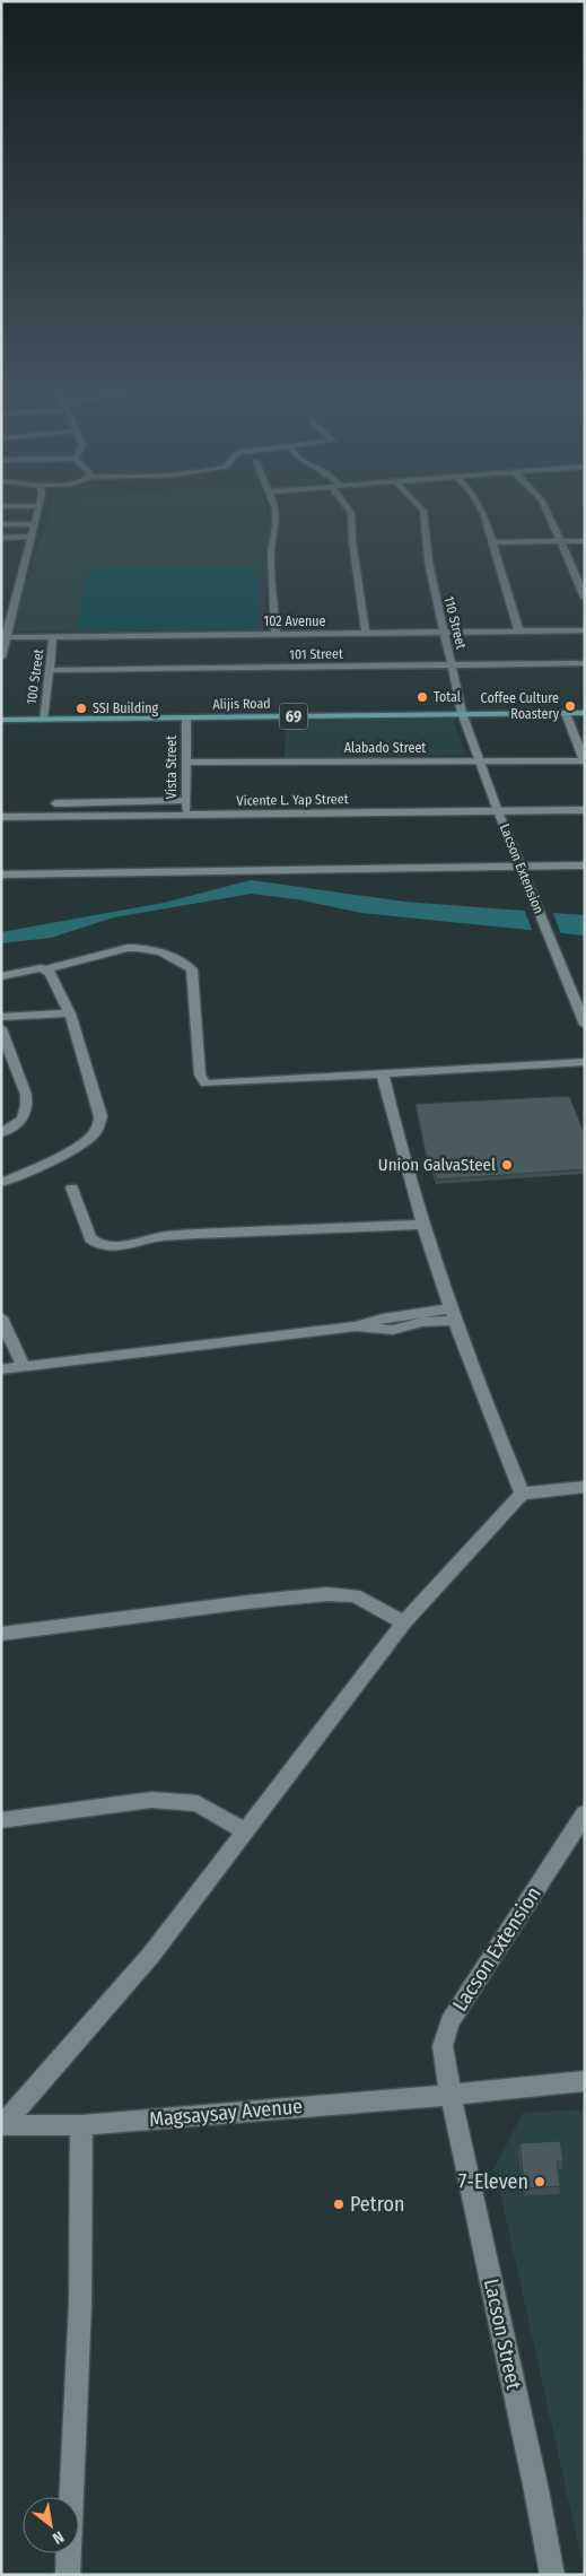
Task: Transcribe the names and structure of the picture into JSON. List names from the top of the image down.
{
  "streets": {
    "main road": ["Alijis Road", "69"],
    "street": [
      "102 Avenue",
      "110 Street",
      "101 Street",
      "100 Street",
      "Alabado Street",
      "Vista Street",
      "Vicente L. Yap Street",
      "Lacson Extension",
      "Magsaysay Avenue",
      "Lacson Street"
    ]
  },
  "crossings": [
    ["102 Avenue", "110 Street"],
    ["102 Avenue", "100 Street"],
    ["110 Street", "101 Street"],
    ["110 Street", "Alijis Road"],
    ["110 Street", "Lacson Extension"],
    ["101 Street", "100 Street"],
    ["100 Street", "Alijis Road"],
    ["Alijis Road", "Vista Street"],
    ["Alijis Road", "Lacson Extension"],
    ["Alabado Street", "Vista Street"],
    ["Alabado Street", "Lacson Extension"],
    ["Vista Street", "Vicente L. Yap Street"],
    ["Vicente L. Yap Street", "Lacson Extension"],
    ["Lacson Extension", "Magsaysay Avenue"],
    ["Lacson Extension", "Lacson Street"],
    ["Magsaysay Avenue", "Lacson Street"]
  ],
  "places": [
    "Total",
    "Coffee Culture Roastery",
    "SSI Building",
    "Union GalvaSteel",
    "7-Eleven",
    "Petron"
  ],
  "north": "bottom right"
}
